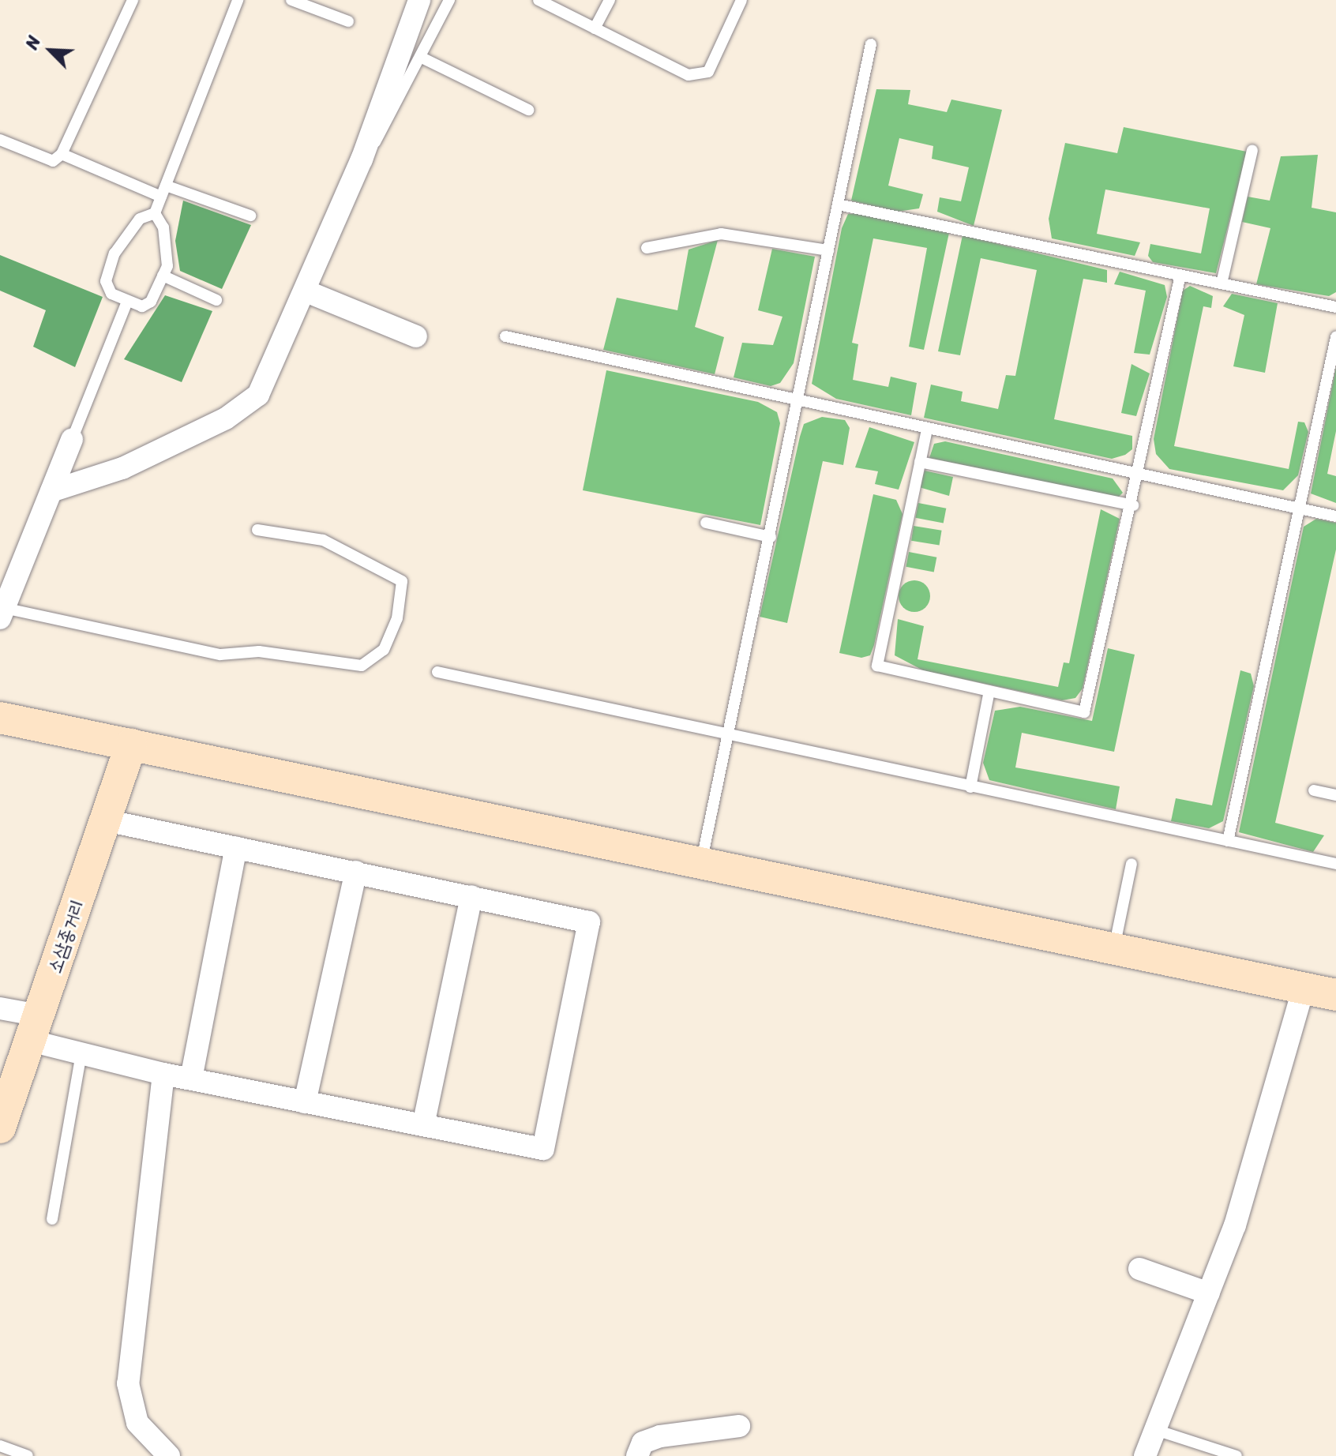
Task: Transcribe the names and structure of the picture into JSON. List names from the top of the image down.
{
  "streets": {
    "main road": ["소삼종거리"]
  },
  "north": "top left"
}
